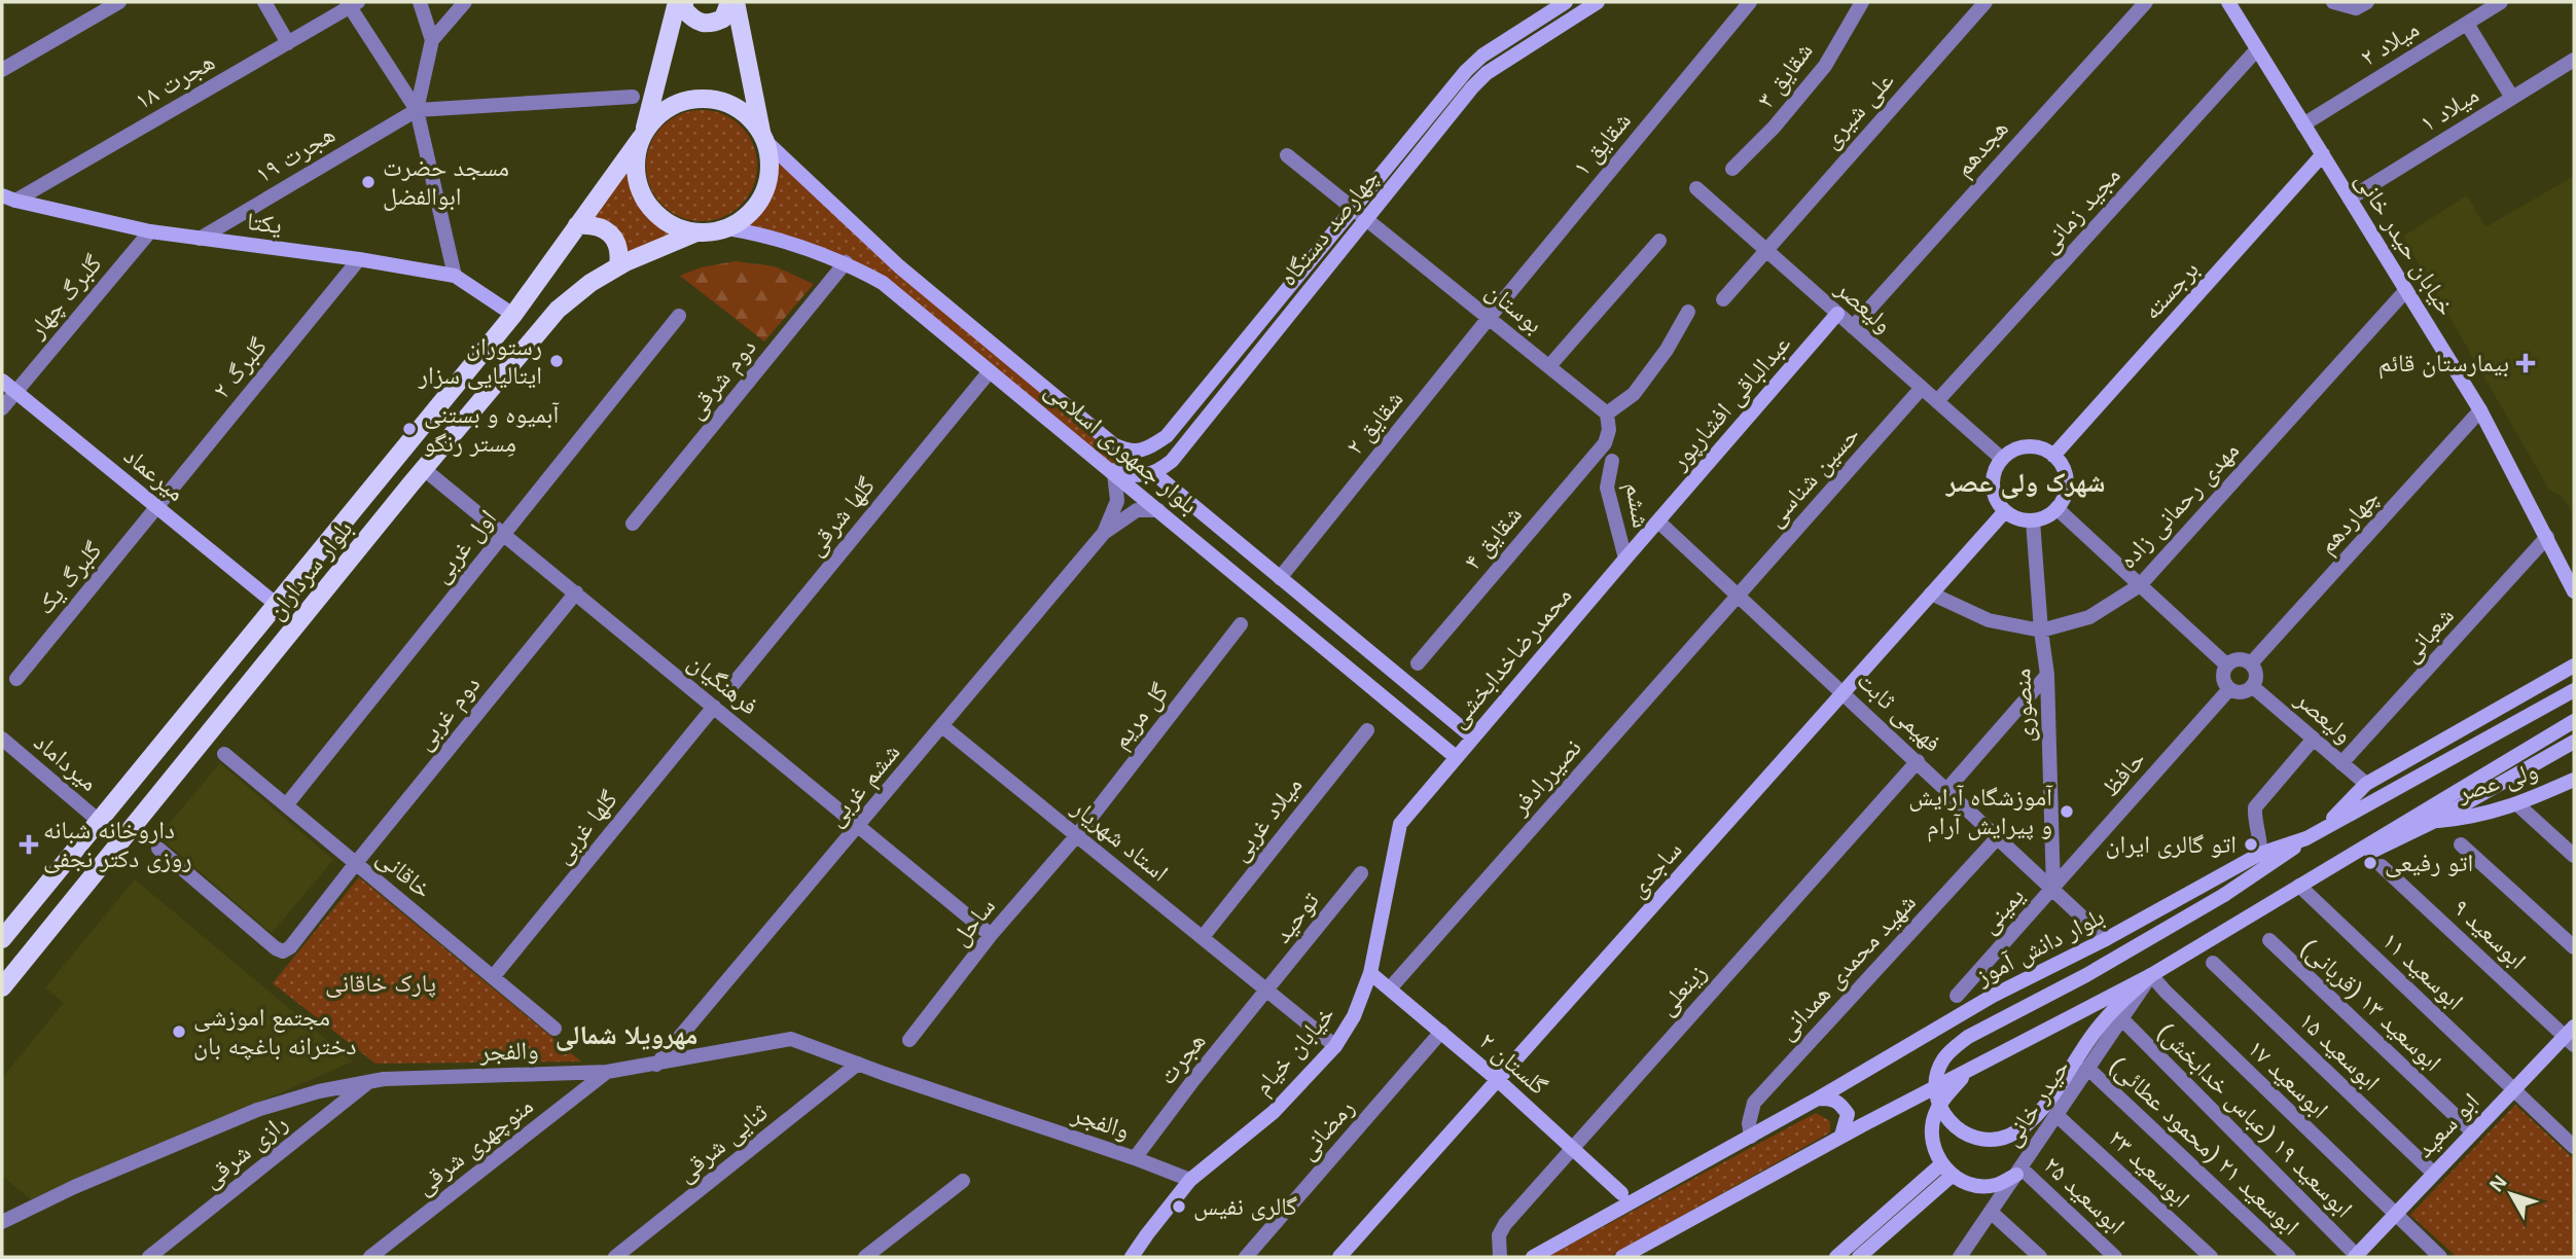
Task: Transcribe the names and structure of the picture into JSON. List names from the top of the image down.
{
  "streets": {
    "main road": ["بلوار سرداران"],
    "street": [
      "میلاد ۲",
      "شقایق ۳",
      "هجرت ۱۸",
      "میلاد ۱",
      "علی شیری",
      "شقایق ۱",
      "هجدهم",
      "هجرت ۱۹",
      "مجید زمانی",
      "یکتا",
      "چهارصد دستگاه",
      "خیابان حیدر خانی",
      "برجسته",
      "گلبرگ چهار",
      "ولیعصر",
      "بوستان",
      "گلبرگ ۲",
      "دوم شرقی",
      "عبدالباقی افشارپور",
      "شقایق ۲",
      "بلوار جمهوری اسلامی",
      "میرعماد",
      "حسین شناسی",
      "ششم",
      "مهدی رحمانی زاده",
      "گلها شرقی",
      "چهاردهم",
      "شقایق ۴",
      "اول غربی",
      "گلبرگ یک",
      "شعبانی",
      "محمدرضاخدابخشی",
      "فرهنگیان",
      "منصوری",
      "فهیمی ثابت",
      "دوم غربی",
      "گل مریم",
      "میرداماد",
      "حافظ",
      "نصیررادفر",
      "ولی عصر",
      "ششم غربی",
      "میلاد غربی",
      "گلها غربی",
      "استاد شهریار",
      "ساجدی",
      "خاقانی",
      "یمینی",
      "توحید",
      "ساحل",
      "ابوسعید ۹",
      "بلوار دانش آموز",
      "شهید محمدی همدانی",
      "ابوسعید ۱۱",
      "زینعلی",
      "ابوسعید ۱۳ (قربانی)",
      "خیابان خیام",
      "والفجر",
      "ابوسعید ۱۵",
      "هجرت",
      "گلستان ۲",
      "ابوسعید ۱۷",
      "حیدر خانی",
      "ابوسعید ۱۹ (عباس خدابخش)",
      "ابو سعید",
      "رمضانی",
      "ثنایی شرقی",
      "منوچهری شرقی",
      "ابوسعید ۲۱ (محمود عطائی)",
      "رازی شرقی",
      "ابوسعید ۲۳",
      "ابوسعید ۲۵"
    ]
  },
  "crossings": [
    ["میلاد ۲", "خیابان حیدر خانی"],
    ["هجرت ۱۸", "یکتا"],
    ["میلاد ۱", "خیابان حیدر خانی"],
    ["علی شیری", "ولیعصر"],
    ["شقایق ۱", "بوستان"],
    ["شقایق ۱", "شقایق ۲"],
    ["هجدهم", "ولیعصر"],
    ["هجرت ۱۹", "یکتا"],
    ["مجید زمانی", "خیابان حیدر خانی"],
    ["مجید زمانی", "ولیعصر"],
    ["یکتا", "گلبرگ چهار"],
    ["یکتا", "گلبرگ ۲"],
    ["یکتا", "بلوار سرداران"],
    ["چهارصد دستگاه", "بوستان"],
    ["چهارصد دستگاه", "بلوار جمهوری اسلامی"],
    ["خیابان حیدر خانی", "برجسته"],
    ["خیابان حیدر خانی", "مهدی رحمانی زاده"],
    ["خیابان حیدر خانی", "چهاردهم"],
    ["خیابان حیدر خانی", "شعبانی"],
    ["برجسته", "ولیعصر"],
    ["برجسته", "منصوری"],
    ["برجسته", "ساجدی"],
    ["گلبرگ چهار", "میرعماد"],
    ["ولیعصر", "عبدالباقی افشارپور"],
    ["ولیعصر", "حسین شناسی"],
    ["ولیعصر", "چهاردهم"],
    ["ولیعصر", "شعبانی"],
    ["ولیعصر", "منصوری"],
    ["ولیعصر", "حافظ"],
    ["ولیعصر", "ساجدی"],
    ["بوستان", "شقایق ۲"],
    ["بوستان", "شقایق ۴"],
    ["گلبرگ ۲", "میرعماد"],
    ["گلبرگ ۲", "گلبرگ یک"],
    ["دوم شرقی", "بلوار جمهوری اسلامی"],
    ["عبدالباقی افشارپور", "محمدرضاخدابخشی"],
    ["عبدالباقی افشارپور", "فهیمی ثابت"],
    ["شقایق ۲", "بلوار جمهوری اسلامی"],
    ["بلوار جمهوری اسلامی", "گلها شرقی"],
    ["بلوار جمهوری اسلامی", "بلوار سرداران"],
    ["بلوار جمهوری اسلامی", "محمدرضاخدابخشی"],
    ["میرعماد", "بلوار سرداران"],
    ["میرعماد", "گلبرگ یک"],
    ["حسین شناسی", "فهیمی ثابت"],
    ["حسین شناسی", "نصیررادفر"],
    ["ششم", "محمدرضاخدابخشی"],
    ["مهدی رحمانی زاده", "منصوری"],
    ["مهدی رحمانی زاده", "ساجدی"],
    ["چهاردهم", "حافظ"],
    ["اول غربی", "فرهنگیان"],
    ["اول غربی", "خاقانی"],
    ["بلوار سرداران", "فرهنگیان"],
    ["بلوار سرداران", "میرداماد"],
    ["محمدرضاخدابخشی", "فهیمی ثابت"],
    ["محمدرضاخدابخشی", "خیابان خیام"],
    ["فرهنگیان", "دوم غربی"],
    ["فرهنگیان", "ششم غربی"],
    ["فرهنگیان", "گلها غربی"],
    ["فرهنگیان", "ساحل"],
    ["منصوری", "فهیمی ثابت"],
    ["منصوری", "حافظ"],
    ["منصوری", "ساجدی"],
    ["منصوری", "یمینی"],
    ["فهیمی ثابت", "حافظ"],
    ["فهیمی ثابت", "نصیررادفر"],
    ["فهیمی ثابت", "ساجدی"],
    ["فهیمی ثابت", "یمینی"],
    ["فهیمی ثابت", "بلوار دانش آموز"],
    ["فهیمی ثابت", "شهید محمدی همدانی"],
    ["فهیمی ثابت", "زینعلی"],
    ["دوم غربی", "خاقانی"],
    ["گل مریم", "استاد شهریار"],
    ["گل مریم", "ساحل"],
    ["حافظ", "یمینی"],
    ["نصیررادفر", "گلستان ۲"],
    ["ششم غربی", "استاد شهریار"],
    ["ششم غربی", "والفجر"],
    ["میلاد غربی", "استاد شهریار"],
    ["گلها غربی", "خاقانی"],
    ["استاد شهریار", "توحید"],
    ["استاد شهریار", "ساحل"],
    ["استاد شهریار", "خیابان خیام"],
    ["استاد شهریار", "هجرت"],
    ["ساجدی", "گلستان ۲"],
    ["توحید", "هجرت"],
    ["ابوسعید ۹", "ابو سعید"],
    ["بلوار دانش آموز", "شهید محمدی همدانی"],
    ["ابوسعید ۱۱", "ابو سعید"],
    ["زینعلی", "گلستان ۲"],
    ["ابوسعید ۱۳ (قربانی)", "ابو سعید"],
    ["خیابان خیام", "والفجر"],
    ["خیابان خیام", "گلستان ۲"],
    ["والفجر", "هجرت"],
    ["والفجر", "ثنایی شرقی"],
    ["والفجر", "منوچهری شرقی"],
    ["والفجر", "رازی شرقی"],
    ["ابوسعید ۱۵", "ابو سعید"],
    ["گلستان ۲", "رمضانی"],
    ["ابوسعید ۱۷", "حیدر خانی"],
    ["ابوسعید ۱۷", "ابو سعید"],
    ["حیدر خانی", "ابوسعید ۱۹ (عباس خدابخش)"],
    ["حیدر خانی", "ابوسعید ۲۱ (محمود عطائی)"],
    ["حیدر خانی", "ابوسعید ۲۳"],
    ["حیدر خانی", "ابوسعید ۲۵"],
    ["ابوسعید ۱۹ (عباس خدابخش)", "ابو سعید"]
  ],
  "districts": ["شهرک ولی عصر", "مهرویلا شمالی"],
  "parks": ["پارک خاقانی"],
  "places": {
    "other": [
      "مسجد حضرت ابوالفضل",
      "رستوران ایتالیایی سزار",
      "آبمیوه و بستنی مِستر رنگو",
      "آموزشگاه آرایش و پیرایش آرام",
      "اتو گالری ایران",
      "اتو رفیعی",
      "مجتمع اموزشی دخترانه باغچه بان",
      "گالری نفیس"
    ],
    "health": ["بیمارستان قائم", "داروخانه شبانه روزی دکتر نجفی"]
  },
  "north": "top left"
}
